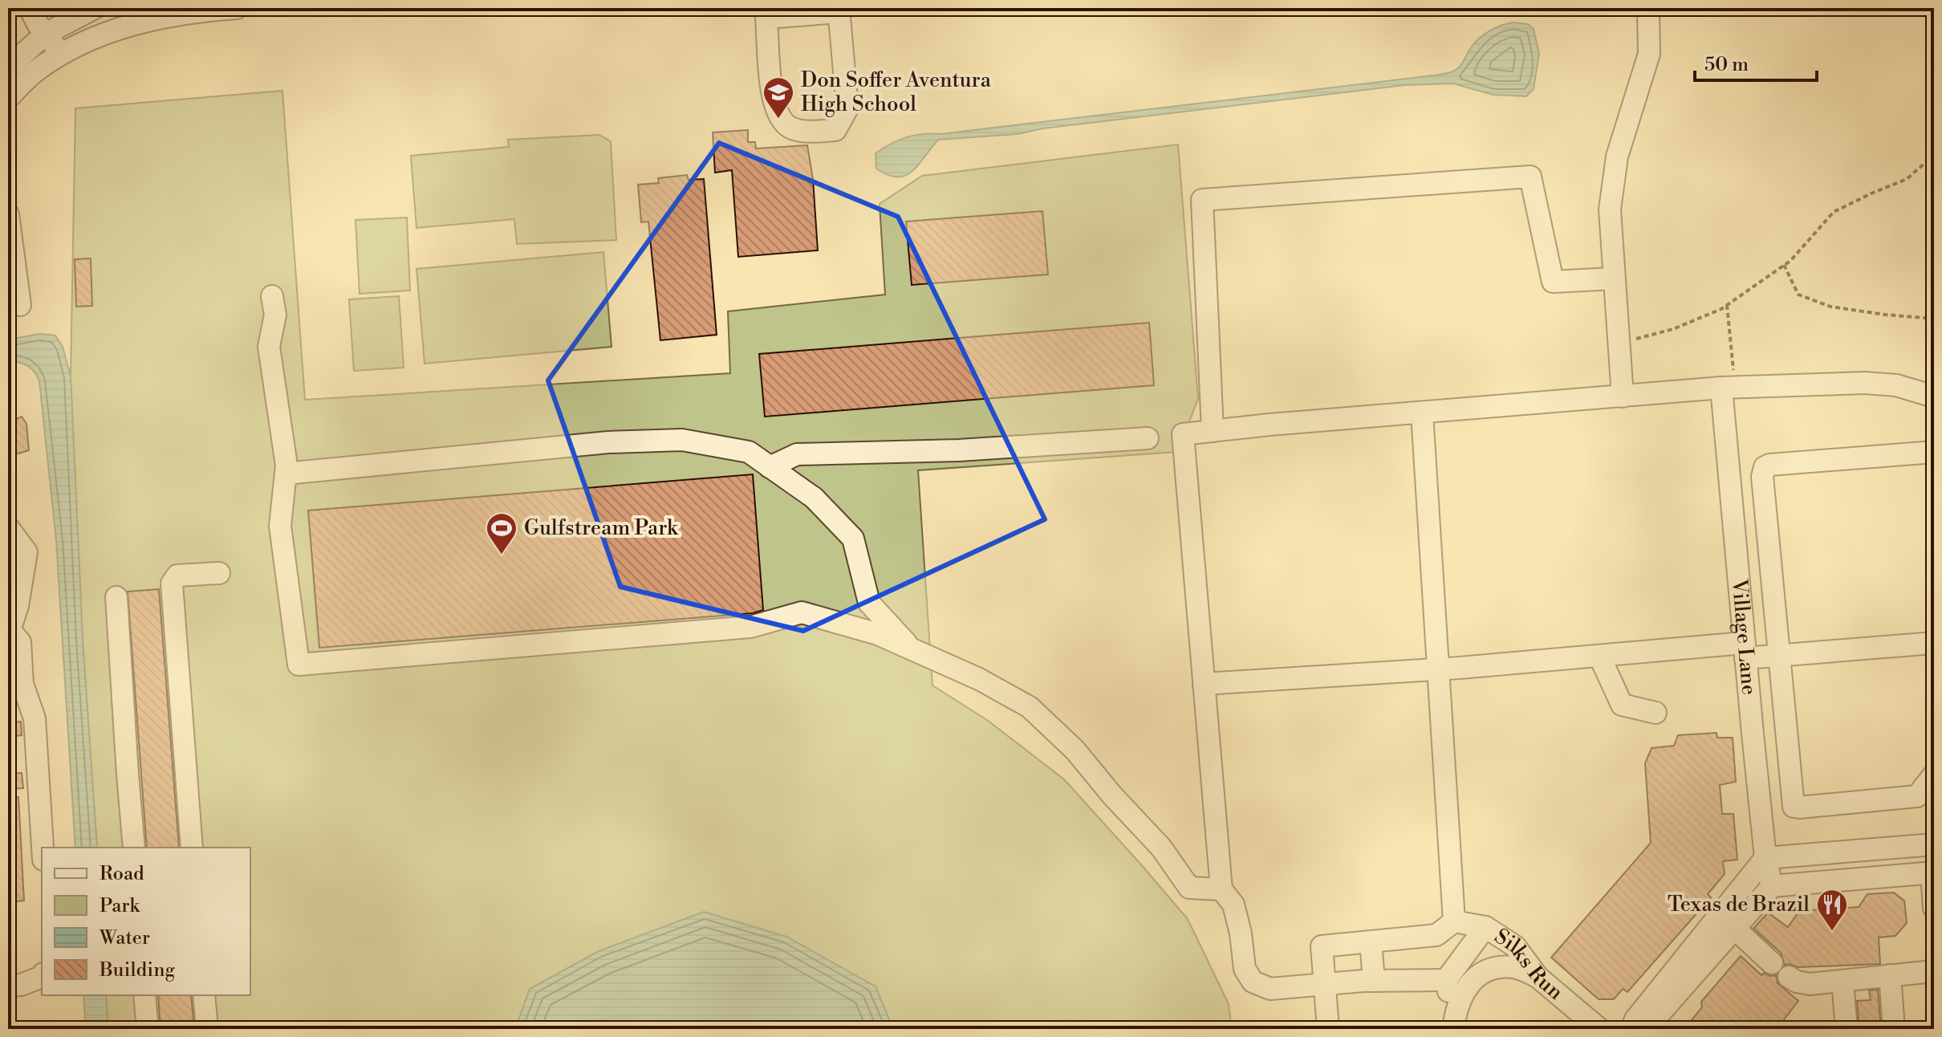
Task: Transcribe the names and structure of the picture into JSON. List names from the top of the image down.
{
  "streets": {
    "street": ["Village Lane", "Silks Run"]
  },
  "places": {
    "school or university": ["Don Soffer Aventura High School"],
    "sports": ["Gulfstream Park"],
    "restaurant": ["Texas de Brazil"]
  },
  "legend": [
    "Road",
    "Park",
    "Water",
    "Building"
  ],
  "scale_bar": "50 m"
}
